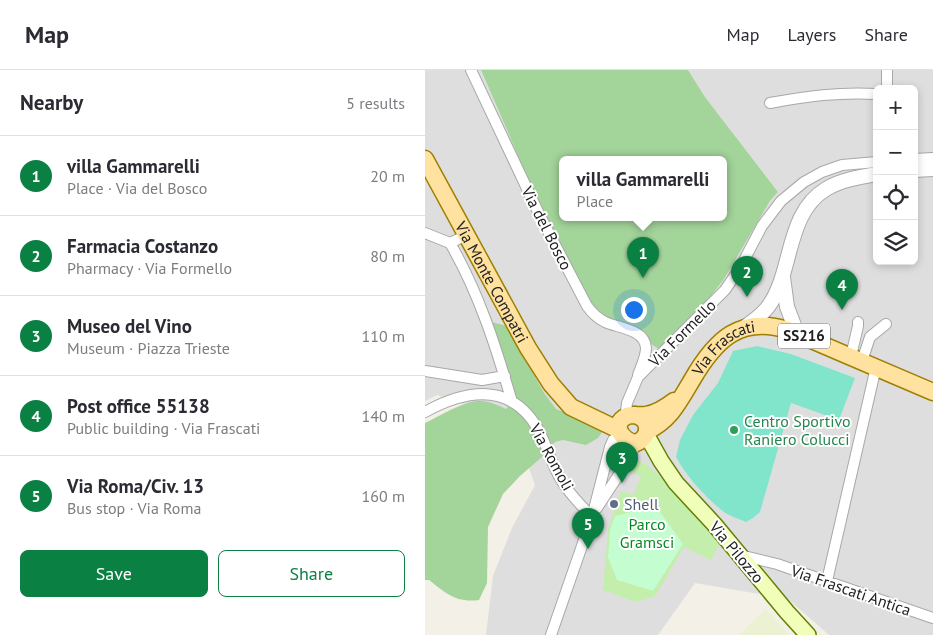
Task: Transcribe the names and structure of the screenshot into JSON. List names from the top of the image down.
{
  "streets": {
    "main road": [
      "Via Monte Compatri",
      "SS216",
      "Via Frascati",
      "Via Pilozzo"
    ],
    "street": [
      "Via del Bosco",
      "Via Formello",
      "Via Romoli",
      "Via Frascati Antica"
    ]
  },
  "crossings": [
    ["Via del Bosco", "Via Formello"],
    ["Via Monte Compatri", "Via Frascati"],
    ["Via Frascati", "Via Pilozzo"],
    ["Via Pilozzo", "Via Frascati Antica"]
  ],
  "parks": ["Parco Gramsci"],
  "places": ["Centro Sportivo Raniero Colucci", "Shell"],
  "page": {
    "header": "Map",
    "nav": ["Map", "Layers", "Share"],
    "heading": ["Nearby", "5 results"],
    "map_buttons": ["+", "−"],
    "list": [
      {
        "mark": "1",
        "name": "villa Gammarelli",
        "note": "Place · Via del Bosco",
        "value": "20 m"
      },
      {
        "mark": "2",
        "name": "Farmacia Costanzo",
        "note": "Pharmacy · Via Formello",
        "value": "80 m"
      },
      {
        "mark": "3",
        "name": "Museo del Vino",
        "note": "Museum · Piazza Trieste",
        "value": "110 m"
      },
      {
        "mark": "4",
        "name": "Post office 55138",
        "note": "Public building · Via Frascati",
        "value": "140 m"
      },
      {
        "mark": "5",
        "name": "Via Roma/Civ. 13",
        "note": "Bus stop · Via Roma",
        "value": "160 m"
      }
    ],
    "popup": ["villa Gammarelli", "Place"],
    "pins": [
      "1",
      "2",
      "4",
      "3",
      "5"
    ],
    "buttons": ["Save", "Share"]
  }
}
